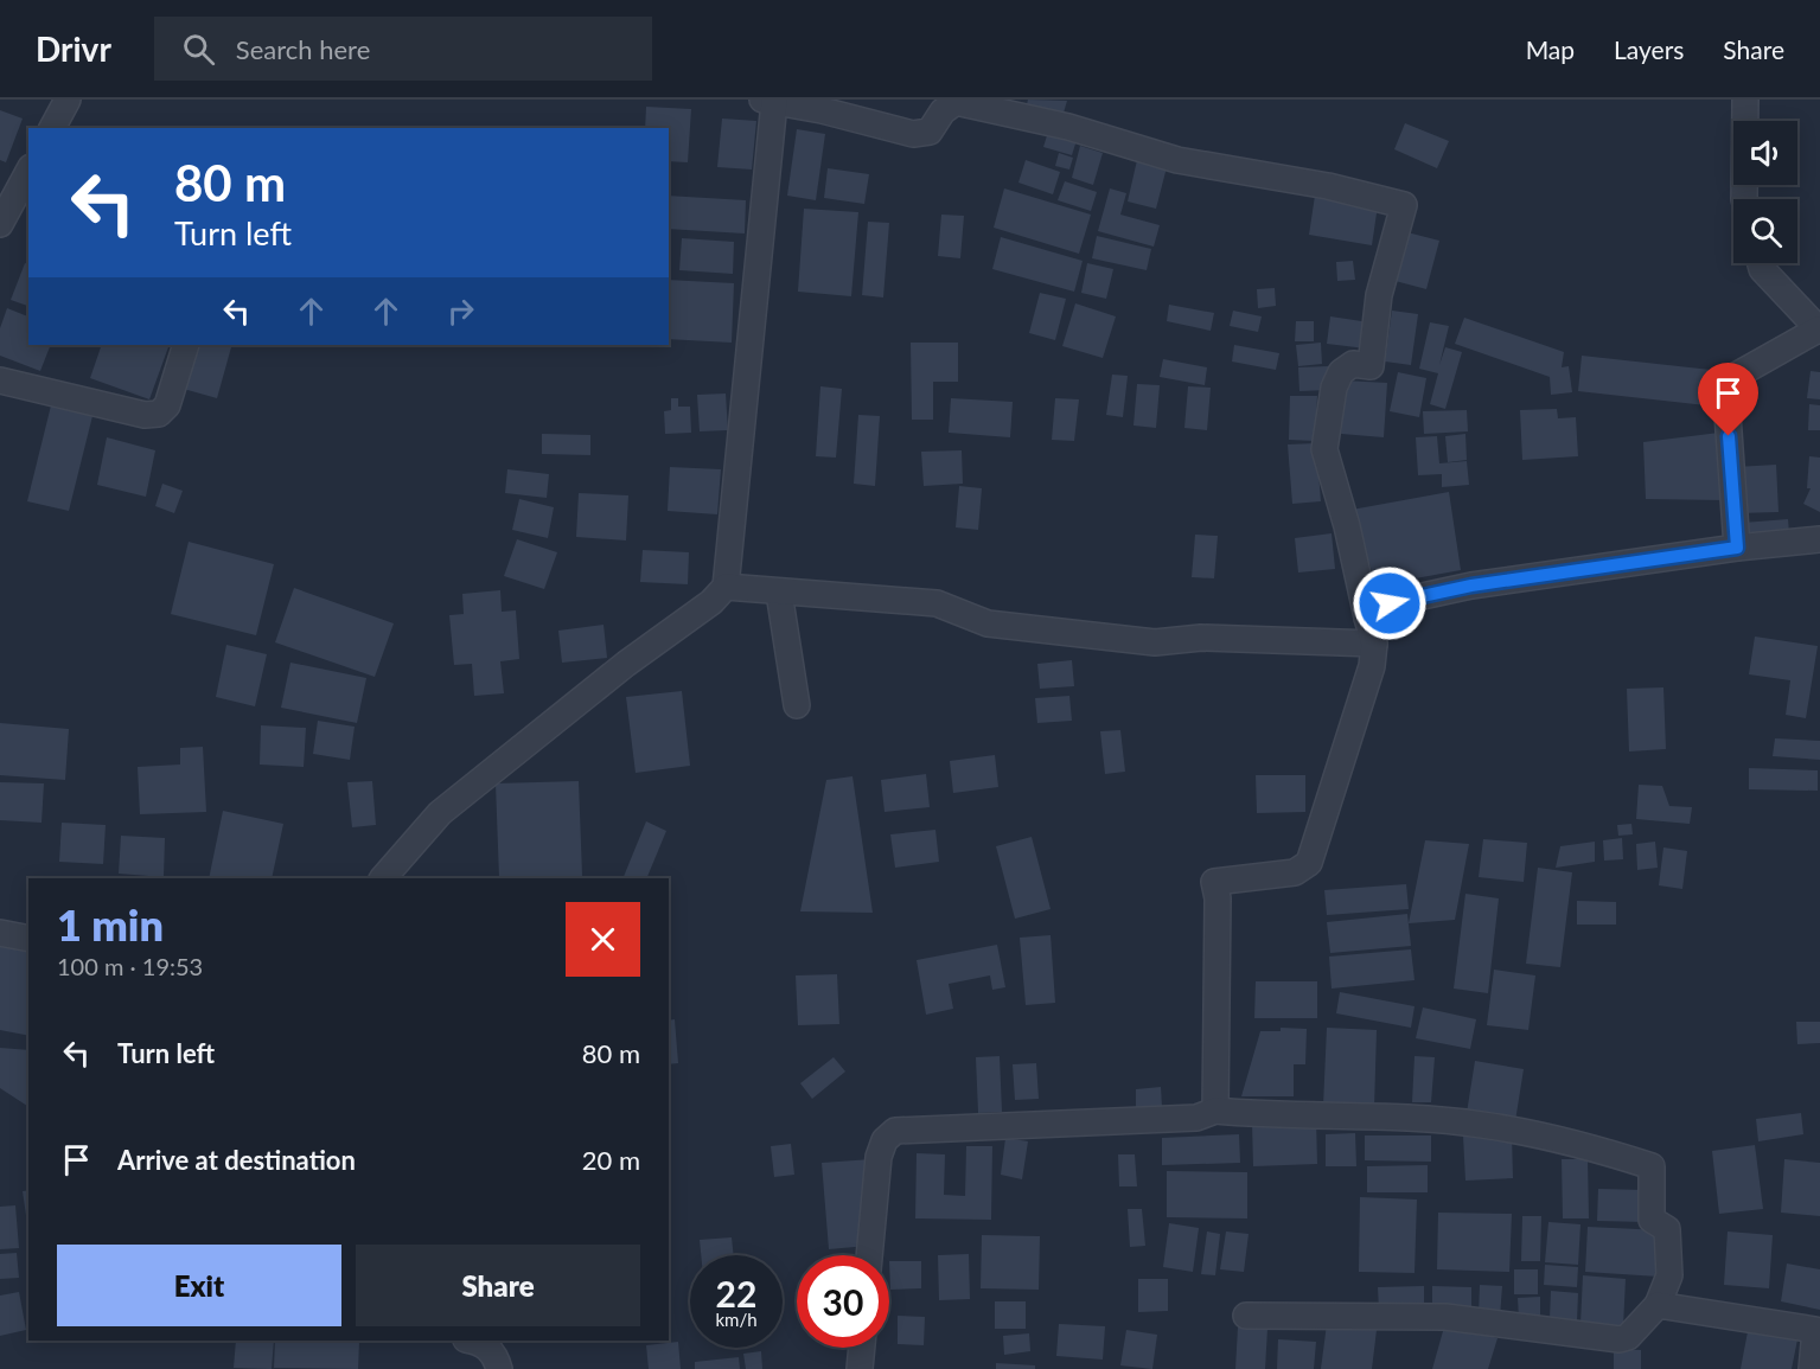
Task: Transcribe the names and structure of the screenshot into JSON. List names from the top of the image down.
{
  "page": {
    "header": "Drivr",
    "search": "Search here",
    "nav": ["Map", "Layers", "Share"],
    "turn": ["80 m", "Turn left"],
    "heading": ["1 min", "100 m · 19:53"],
    "list": [
      {
        "name": "Turn left",
        "value": "80 m"
      },
      {
        "name": "Arrive at destination",
        "value": "20 m"
      }
    ],
    "buttons": ["Exit", "Share"],
    "speed": "22 km/h",
    "limit": "30"
  }
}
